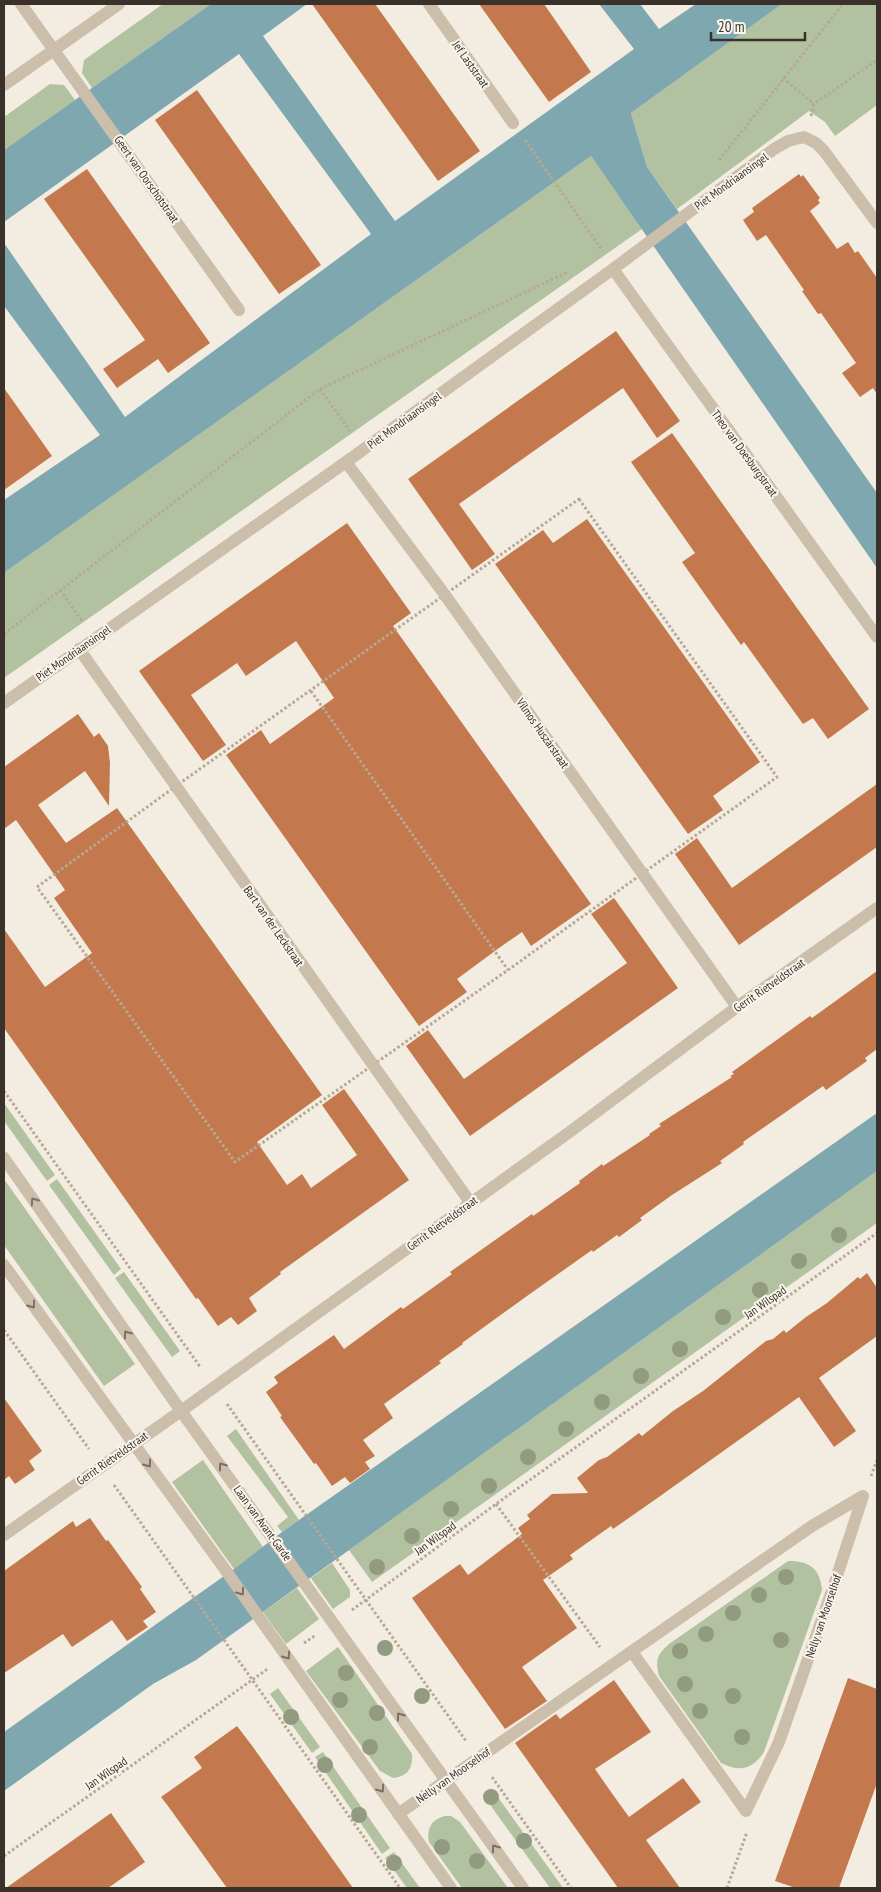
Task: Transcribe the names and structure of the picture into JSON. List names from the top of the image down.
{
  "streets": {
    "street": [
      "Jef Laststraat",
      "Geert van Oorschotstraat",
      "Piet Mondriaansingel",
      "Theo van Doesburgstraat",
      "Vilmos Huszárstraat",
      "Bart van der Leckstraat",
      "Gerrit Rietveldstraat",
      "Laan van Avant-Garde",
      "Nelly van Moorselhof"
    ],
    "path": ["Jan Wilspad"]
  },
  "crossings": [
    ["Piet Mondriaansingel", "Theo van Doesburgstraat"],
    ["Piet Mondriaansingel", "Vilmos Huszárstraat"],
    ["Piet Mondriaansingel", "Bart van der Leckstraat"],
    ["Vilmos Huszárstraat", "Gerrit Rietveldstraat"],
    ["Bart van der Leckstraat", "Gerrit Rietveldstraat"],
    ["Gerrit Rietveldstraat", "Laan van Avant-Garde"],
    ["Jan Wilspad", "Laan van Avant-Garde"],
    ["Laan van Avant-Garde", "Nelly van Moorselhof"]
  ],
  "scale_bar": "20 m"
}
